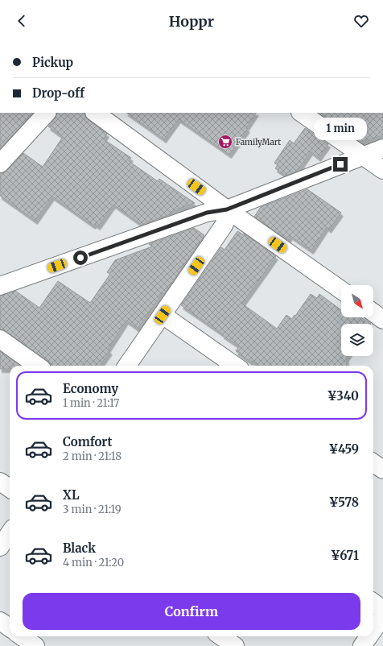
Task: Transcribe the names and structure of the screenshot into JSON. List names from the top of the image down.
{
  "places": {
    "supermarket": ["FamilyMart"]
  },
  "north": "bottom right",
  "page": {
    "header": "Hoppr",
    "banner": ["Pickup", "Drop-off"],
    "bubble": "1 min",
    "list": [
      {
        "name": "Economy",
        "note": "1 min · 21:17",
        "value": "¥340"
      },
      {
        "name": "Comfort",
        "note": "2 min · 21:18",
        "value": "¥459"
      },
      {
        "name": "XL",
        "note": "3 min · 21:19",
        "value": "¥578"
      },
      {
        "name": "Black",
        "note": "4 min · 21:20",
        "value": "¥671"
      }
    ],
    "buttons": "Confirm"
  }
}
